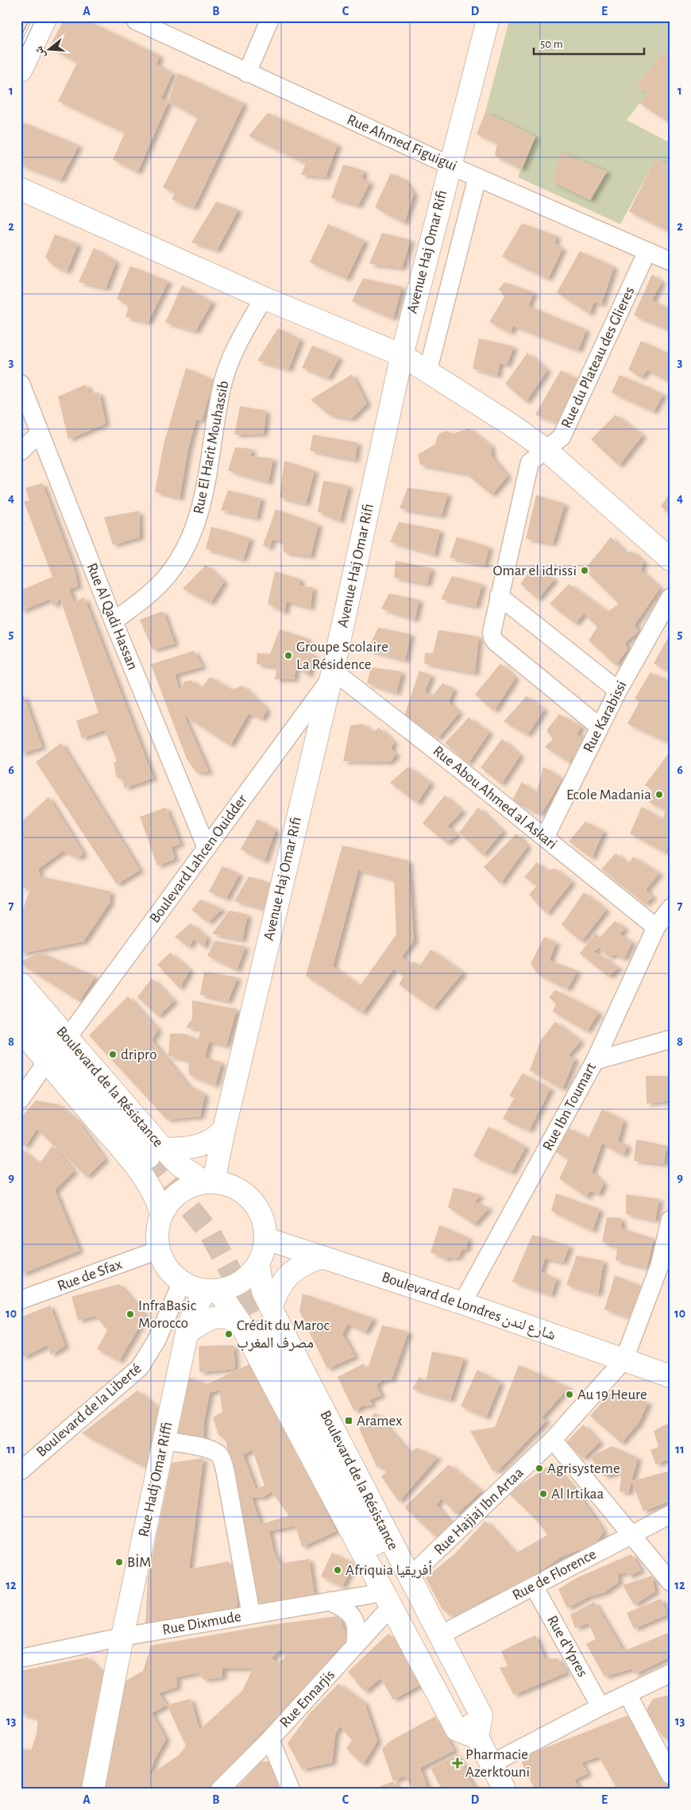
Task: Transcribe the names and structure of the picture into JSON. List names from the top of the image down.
{
  "streets": {
    "street": [
      "Rue Ahmed Figuigui",
      "Avenue Haj Omar Rifi",
      "Rue du Plateau des Glieres",
      "Rue El Harit Mouhassib",
      "Rue Al Qadi Hassan",
      "Rue Karabissi",
      "Rue Abou Ahmed al Askari",
      "Boulevard Lahcen Ouidder",
      "Boulevard de la Résistance",
      "Rue Ibn Toumart",
      "Rue de Sfax",
      "Boulevard de Londres شارع لندن",
      "Boulevard de la Liberté",
      "Rue Hadj Omar Riffi",
      "Rue Hajjaj Ibn Artaa",
      "Rue de Florence",
      "Rue Dixmude",
      "Rue d'Ypres",
      "Rue Ennarjis"
    ]
  },
  "crossings": [
    ["Rue Ahmed Figuigui", "Avenue Haj Omar Rifi"],
    ["Rue Ahmed Figuigui", "Rue du Plateau des Glieres"],
    ["Avenue Haj Omar Rifi", "Rue Abou Ahmed al Askari"],
    ["Avenue Haj Omar Rifi", "Boulevard Lahcen Ouidder"],
    ["Avenue Haj Omar Rifi", "Boulevard de la Résistance"],
    ["Avenue Haj Omar Rifi", "Rue de Sfax"],
    ["Avenue Haj Omar Rifi", "Boulevard de Londres شارع لندن"],
    ["Avenue Haj Omar Rifi", "Boulevard de la Liberté"],
    ["Avenue Haj Omar Rifi", "Rue Hadj Omar Riffi"],
    ["Rue du Plateau des Glieres", "Rue Karabissi"],
    ["Rue El Harit Mouhassib", "Rue Al Qadi Hassan"],
    ["Rue Al Qadi Hassan", "Boulevard Lahcen Ouidder"],
    ["Rue Karabissi", "Rue Abou Ahmed al Askari"],
    ["Rue Abou Ahmed al Askari", "Boulevard Lahcen Ouidder"],
    ["Rue Abou Ahmed al Askari", "Rue Ibn Toumart"],
    ["Boulevard Lahcen Ouidder", "Boulevard de la Résistance"],
    ["Boulevard de la Résistance", "Rue de Sfax"],
    ["Boulevard de la Résistance", "Boulevard de Londres شارع لندن"],
    ["Boulevard de la Résistance", "Boulevard de la Liberté"],
    ["Boulevard de la Résistance", "Rue Hadj Omar Riffi"],
    ["Boulevard de la Résistance", "Rue Hajjaj Ibn Artaa"],
    ["Boulevard de la Résistance", "Rue de Florence"],
    ["Boulevard de la Résistance", "Rue Dixmude"],
    ["Boulevard de la Résistance", "Rue Ennarjis"],
    ["Rue Ibn Toumart", "Boulevard de Londres شارع لندن"],
    ["Rue de Sfax", "Boulevard de Londres شارع لندن"],
    ["Rue de Sfax", "Boulevard de la Liberté"],
    ["Rue de Sfax", "Rue Hadj Omar Riffi"],
    ["Boulevard de Londres شارع لندن", "Boulevard de la Liberté"],
    ["Boulevard de Londres شارع لندن", "Rue Hadj Omar Riffi"],
    ["Boulevard de Londres شارع لندن", "Rue Hajjaj Ibn Artaa"],
    ["Boulevard de la Liberté", "Rue Hadj Omar Riffi"],
    ["Rue Hadj Omar Riffi", "Rue Dixmude"],
    ["Rue de Florence", "Rue d'Ypres"],
    ["Rue Dixmude", "Rue Ennarjis"]
  ],
  "places": {
    "other": [
      "Omar el idrissi",
      "Groupe Scolaire La Résidence",
      "Ecole Madania",
      "dripro",
      "InfraBasic Morocco",
      "Crédit du Maroc مصرف المغرب",
      "Au 19 Heure",
      "Agrisysteme",
      "Al Irtikaa",
      "BİM",
      "Afriquia أفريقيا"
    ],
    "transit": ["Aramex"],
    "health": ["Pharmacie Azerktouni"]
  },
  "scale_bar": "50 m",
  "north": "left",
  "grid": {
    "columns": [
      "A",
      "B",
      "C",
      "D",
      "E"
    ],
    "rows": [
      "1",
      "2",
      "3",
      "4",
      "5",
      "6",
      "7",
      "8",
      "9",
      "10",
      "11",
      "12",
      "13"
    ]
  }
}
